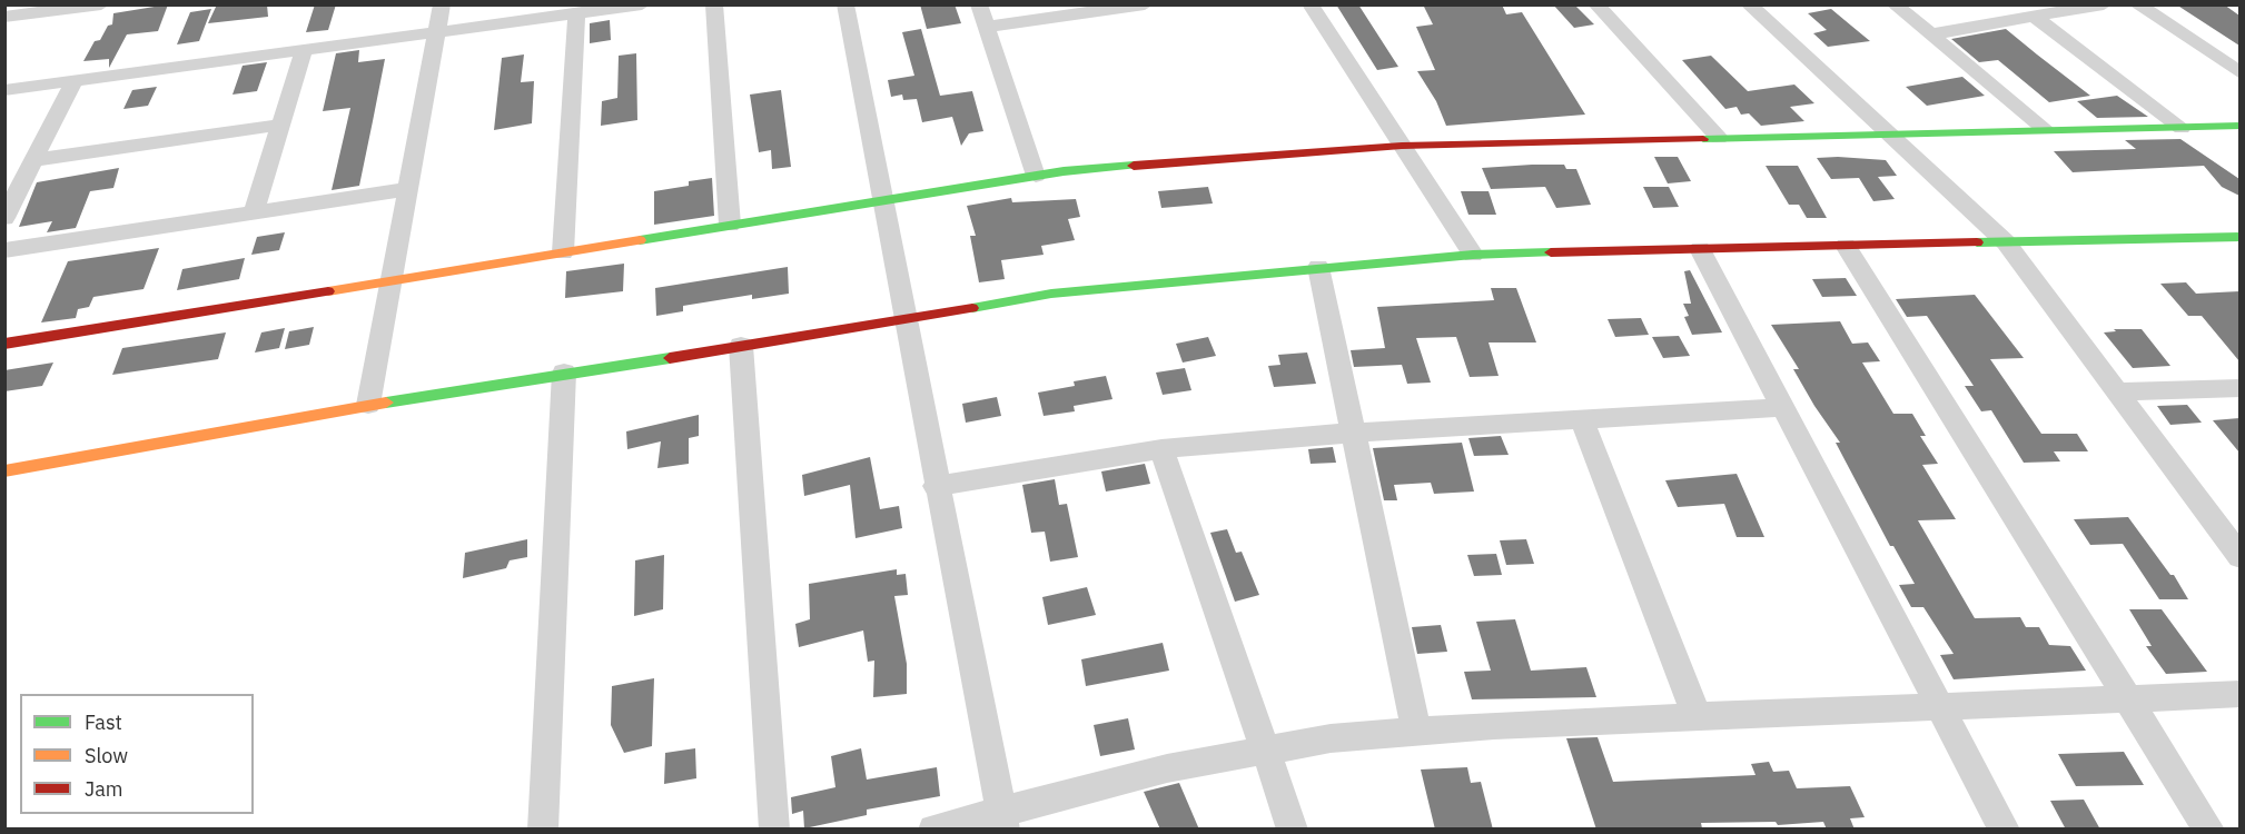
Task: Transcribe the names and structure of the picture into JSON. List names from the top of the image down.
{
  "legend": ["Fast", "Slow", "Jam"]
}
